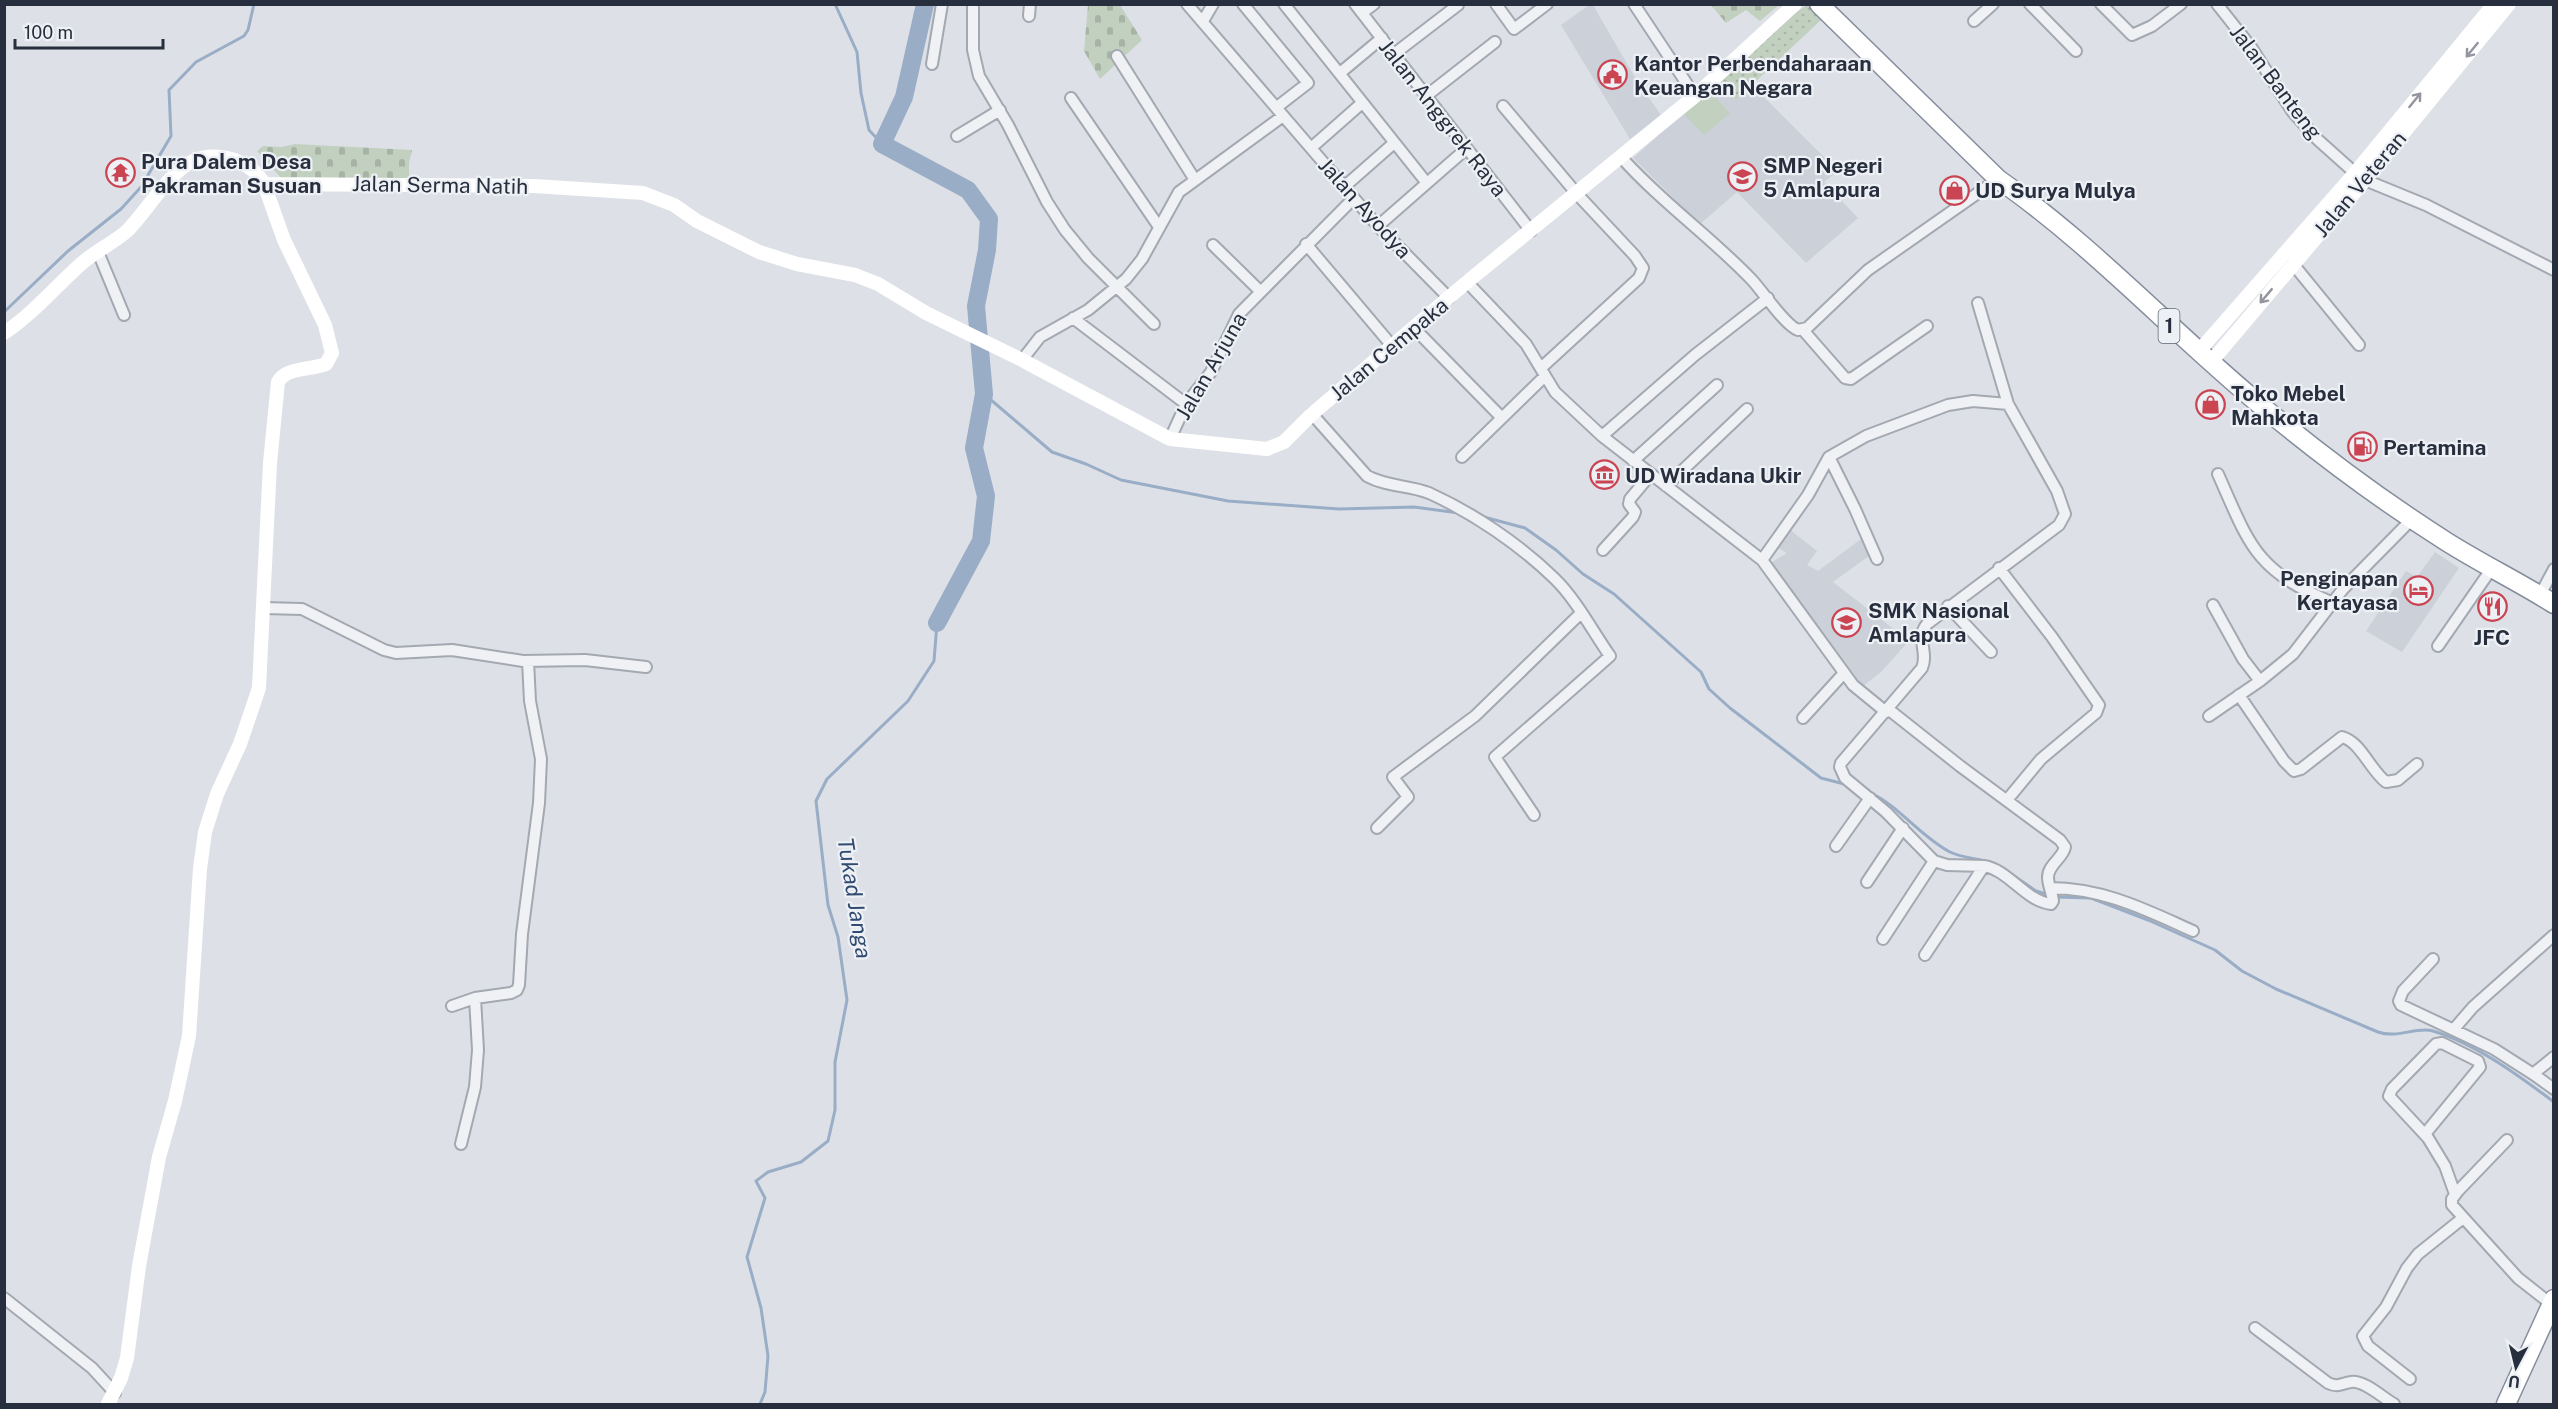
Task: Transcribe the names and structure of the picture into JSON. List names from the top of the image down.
{
  "streets": {
    "highway": ["1"],
    "street": [
      "Jalan Banteng",
      "Jalan Anggrek Raya",
      "Jalan Veteran",
      "Jalan Serma Natih",
      "Jalan Ayodya",
      "Jalan Cempaka",
      "Jalan Arjuna"
    ]
  },
  "crossings": [
    ["Jalan Banteng", "Jalan Veteran"],
    ["Jalan Anggrek Raya", "Jalan Cempaka"],
    ["Jalan Veteran", "1"],
    ["Jalan Serma Natih", "Jalan Cempaka"],
    ["Jalan Ayodya", "Jalan Cempaka"],
    ["Jalan Ayodya", "Jalan Arjuna"],
    ["Jalan Cempaka", "Jalan Arjuna"]
  ],
  "water": ["Tukad Janga"],
  "places": {
    "public building": ["Kantor Perbendaharaan Keuangan Negara"],
    "temple": ["Pura Dalem Desa Pakraman Susuan"],
    "school or university": ["SMP Negeri 5 Amlapura", "SMK Nasional Amlapura"],
    "shop": ["UD Surya Mulya", "Toko Mebel Mahkota"],
    "fuel station": ["Pertamina"],
    "museum": ["UD Wiradana Ukir"],
    "hotel": ["Penginapan Kertayasa"],
    "restaurant": ["JFC"]
  },
  "scale_bar": "100 m",
  "north": "bottom"
}
